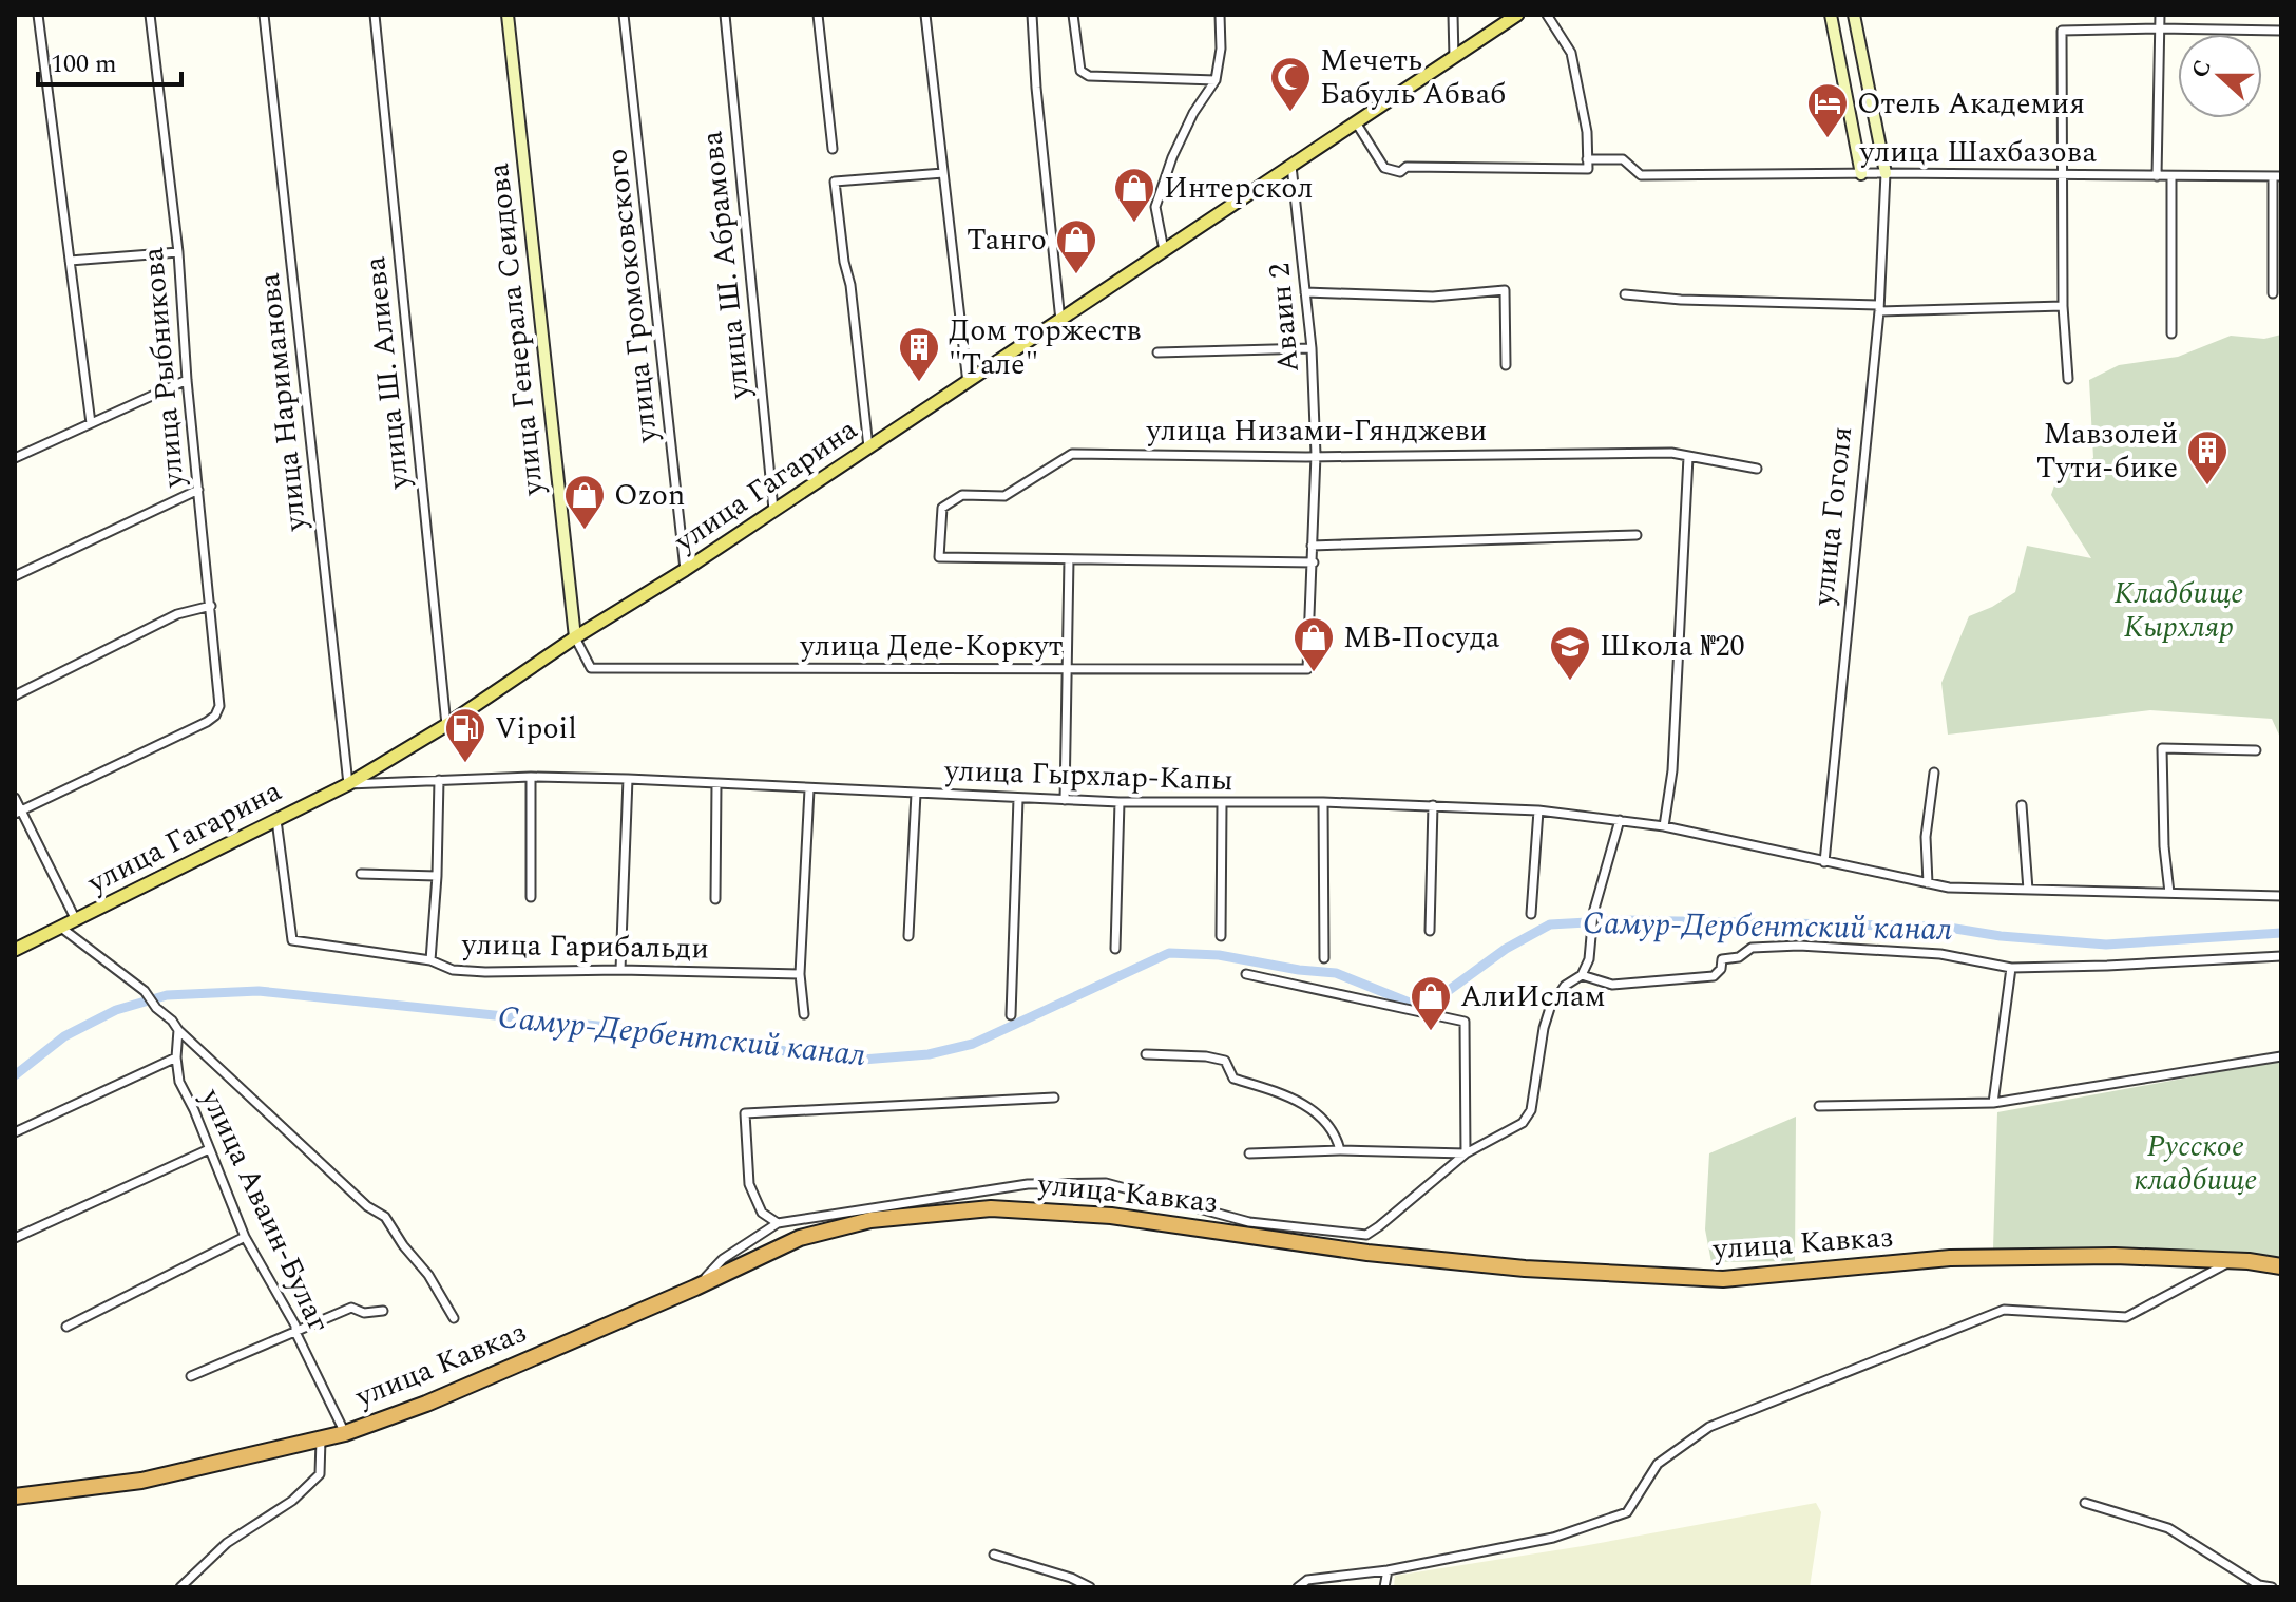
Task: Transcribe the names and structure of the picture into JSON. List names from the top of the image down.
{
  "streets": {
    "highway": ["улица Кавказ"],
    "main road": ["улица Гагарина"],
    "street": [
      "улица Шахбазова",
      "улица Ш. Абрамова",
      "улица Громоковского",
      "Аваин 2",
      "улица Генерала Сеидова",
      "улица Рыбникова",
      "улица Ш. Алиева",
      "улица Нариманова",
      "улица Низами-Гянджеви",
      "улица Гоголя",
      "улица Деде-Коркут",
      "улица Гырхлар-Капы",
      "улица Гарибальди",
      "улица Аваин-Булаг"
    ]
  },
  "crossings": [
    ["улица Шахбазова", "улица Гагарина"],
    ["улица Шахбазова", "улица Гоголя"],
    ["улица Ш. Абрамова", "улица Гагарина"],
    ["улица Громоковского", "улица Гагарина"],
    ["Аваин 2", "улица Низами-Гянджеви"],
    ["Аваин 2", "улица Гагарина"],
    ["Аваин 2", "улица Деде-Коркут"],
    ["улица Генерала Сеидова", "улица Гагарина"],
    ["улица Генерала Сеидова", "улица Деде-Коркут"],
    ["улица Ш. Алиева", "улица Гагарина"],
    ["улица Нариманова", "улица Гагарина"],
    ["улица Нариманова", "улица Гырхлар-Капы"],
    ["улица Гагарина", "улица Деде-Коркут"],
    ["улица Гагарина", "улица Гырхлар-Капы"],
    ["улица Гагарина", "улица Гарибальди"],
    ["улица Гоголя", "улица Гырхлар-Капы"],
    ["улица Кавказ", "улица Аваин-Булаг"]
  ],
  "water": ["Самур-Дербентский канал"],
  "parks": ["Кладбище Кырхляр", "Русское кладбище"],
  "places": {
    "mosque": ["Мечеть Бабуль Абваб"],
    "hotel": ["Отель Академия"],
    "shop": [
      "Интерскол",
      "Танго",
      "Ozon",
      "МВ-Посуда",
      "АлиИслам"
    ],
    "building": ["Дом торжеств \"Тале\"", "Мавзолей Тути-бике"],
    "school or university": ["Школа №20"],
    "fuel station": ["Vipoil"]
  },
  "scale_bar": "100 m",
  "north": "left"
}
